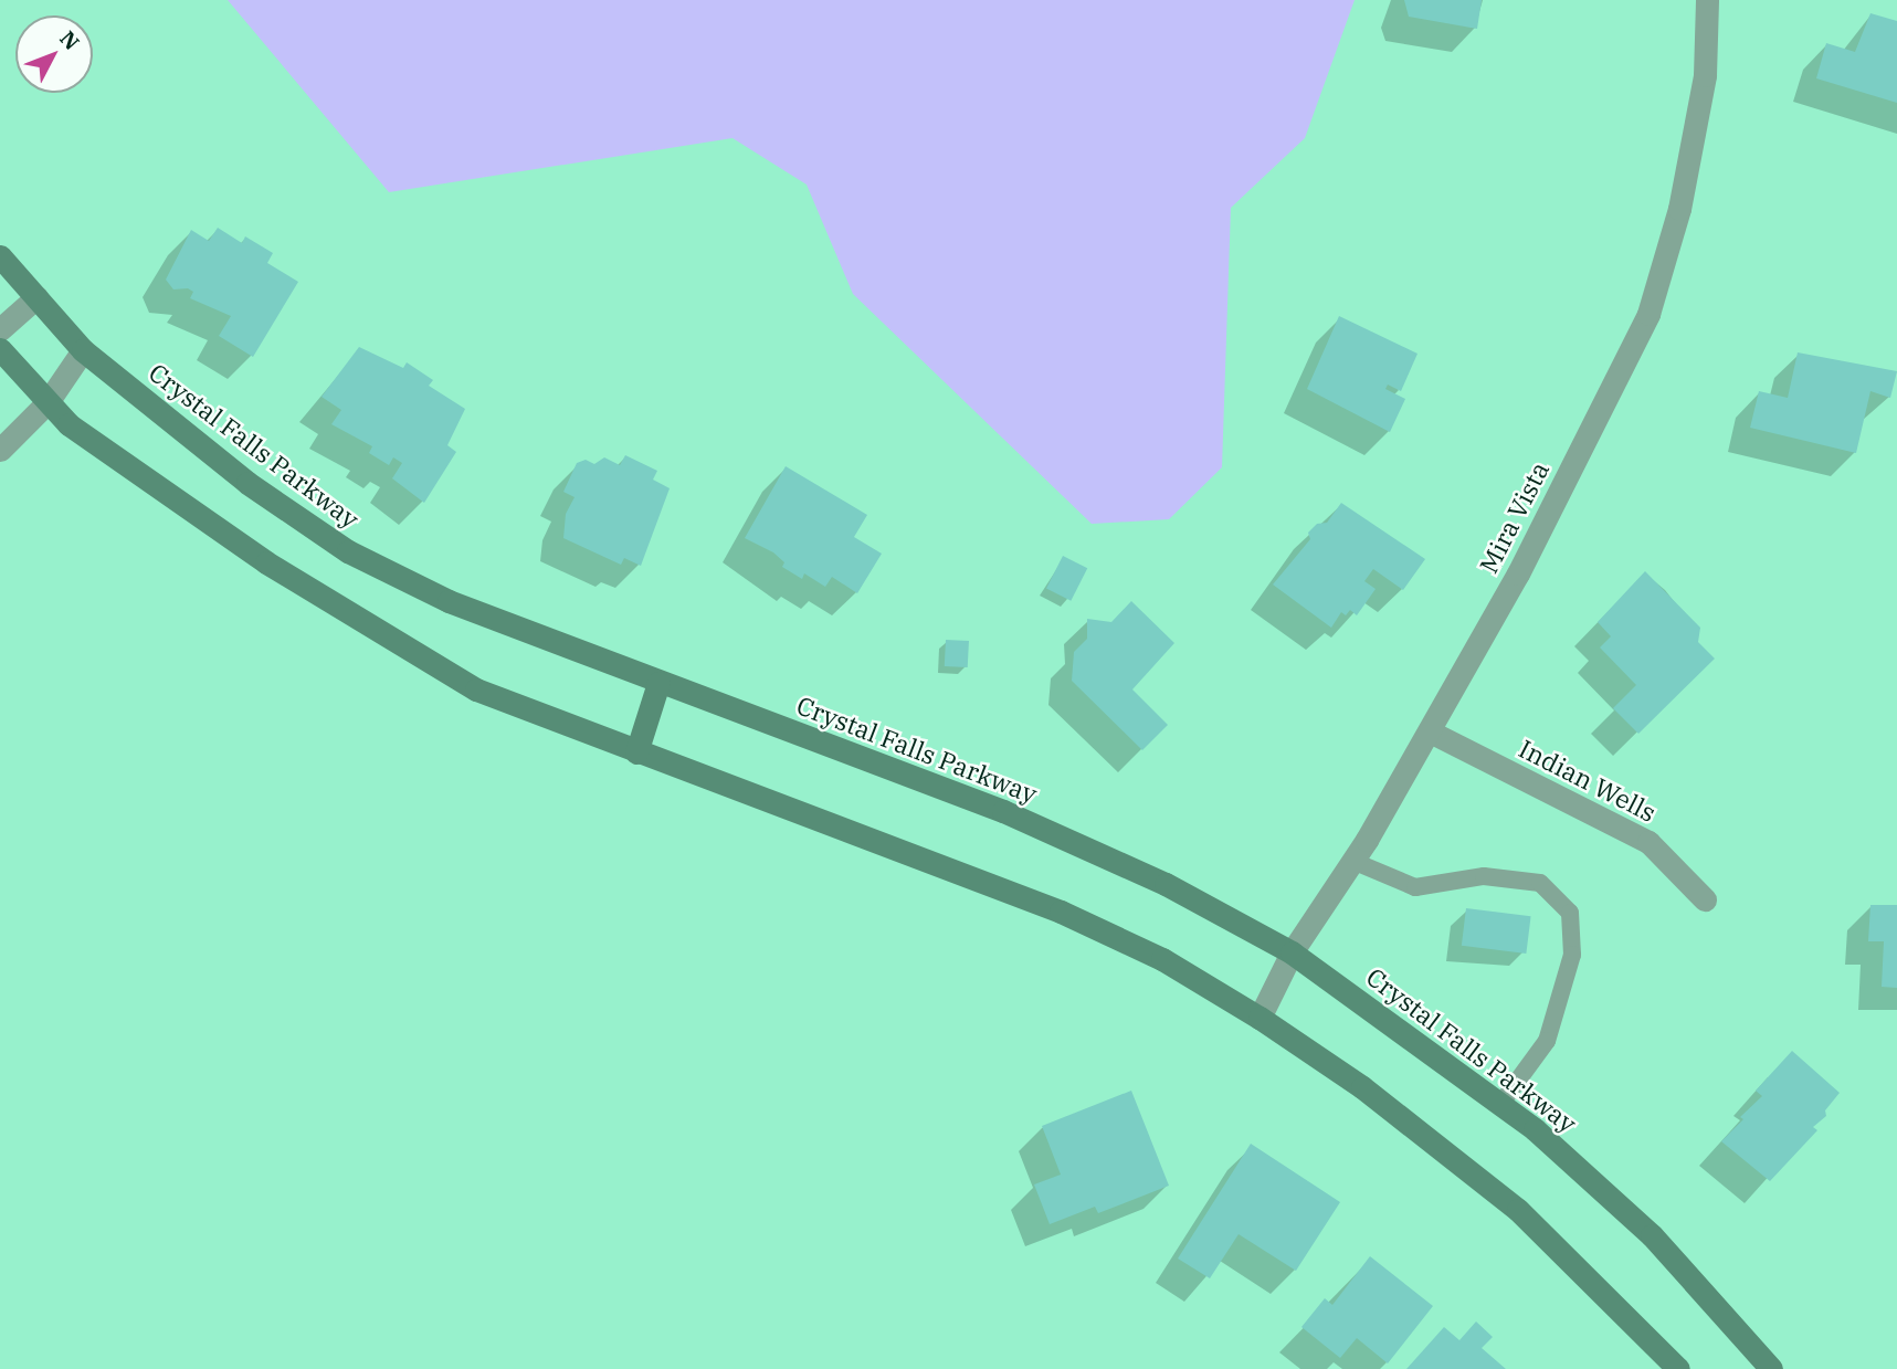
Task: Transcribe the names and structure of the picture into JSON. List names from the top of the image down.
{
  "streets": {
    "street": ["Crystal Falls Parkway", "Mira Vista", "Indian Wells"]
  },
  "crossings": [
    ["Crystal Falls Parkway", "Mira Vista"],
    ["Mira Vista", "Indian Wells"]
  ],
  "north": "top right"
}
